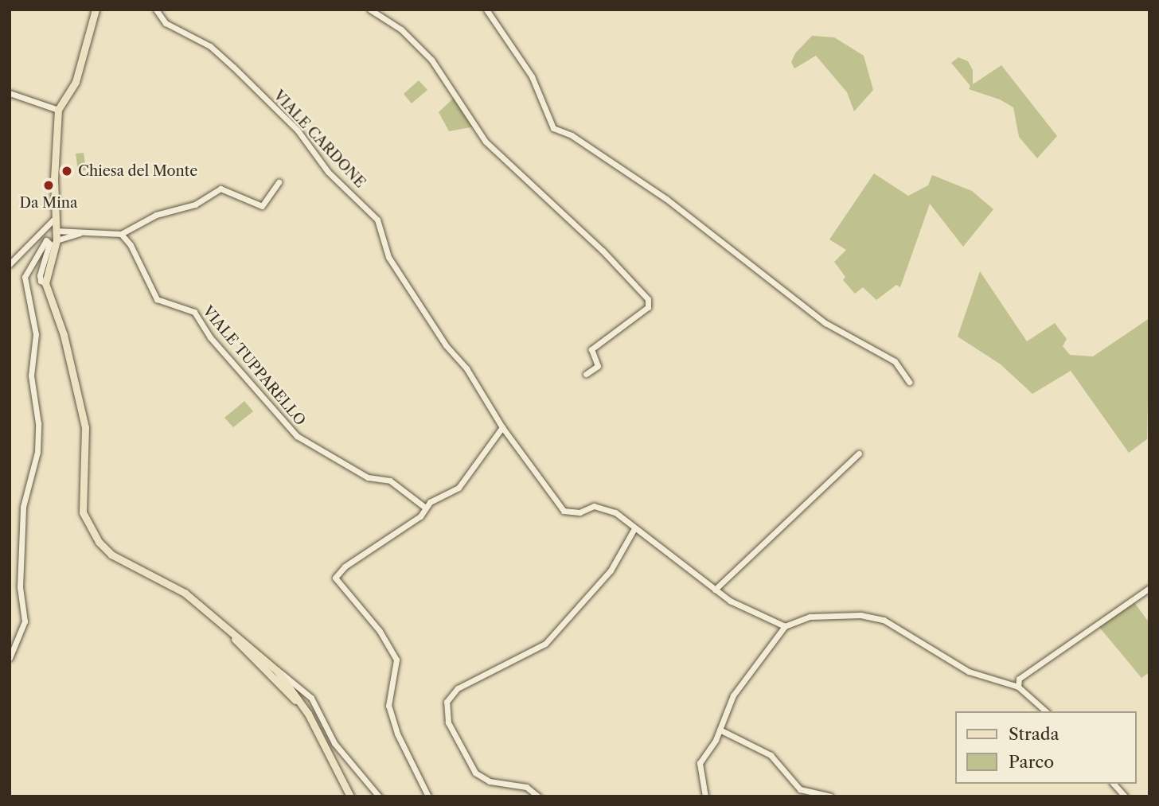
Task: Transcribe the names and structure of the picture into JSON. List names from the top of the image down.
{
  "streets": {
    "street": ["VIALE CARDONE", "VIALE TUPPARELLO"]
  },
  "places": ["Chiesa del Monte", "Da Mina"],
  "legend": ["Strada", "Parco"]
}
